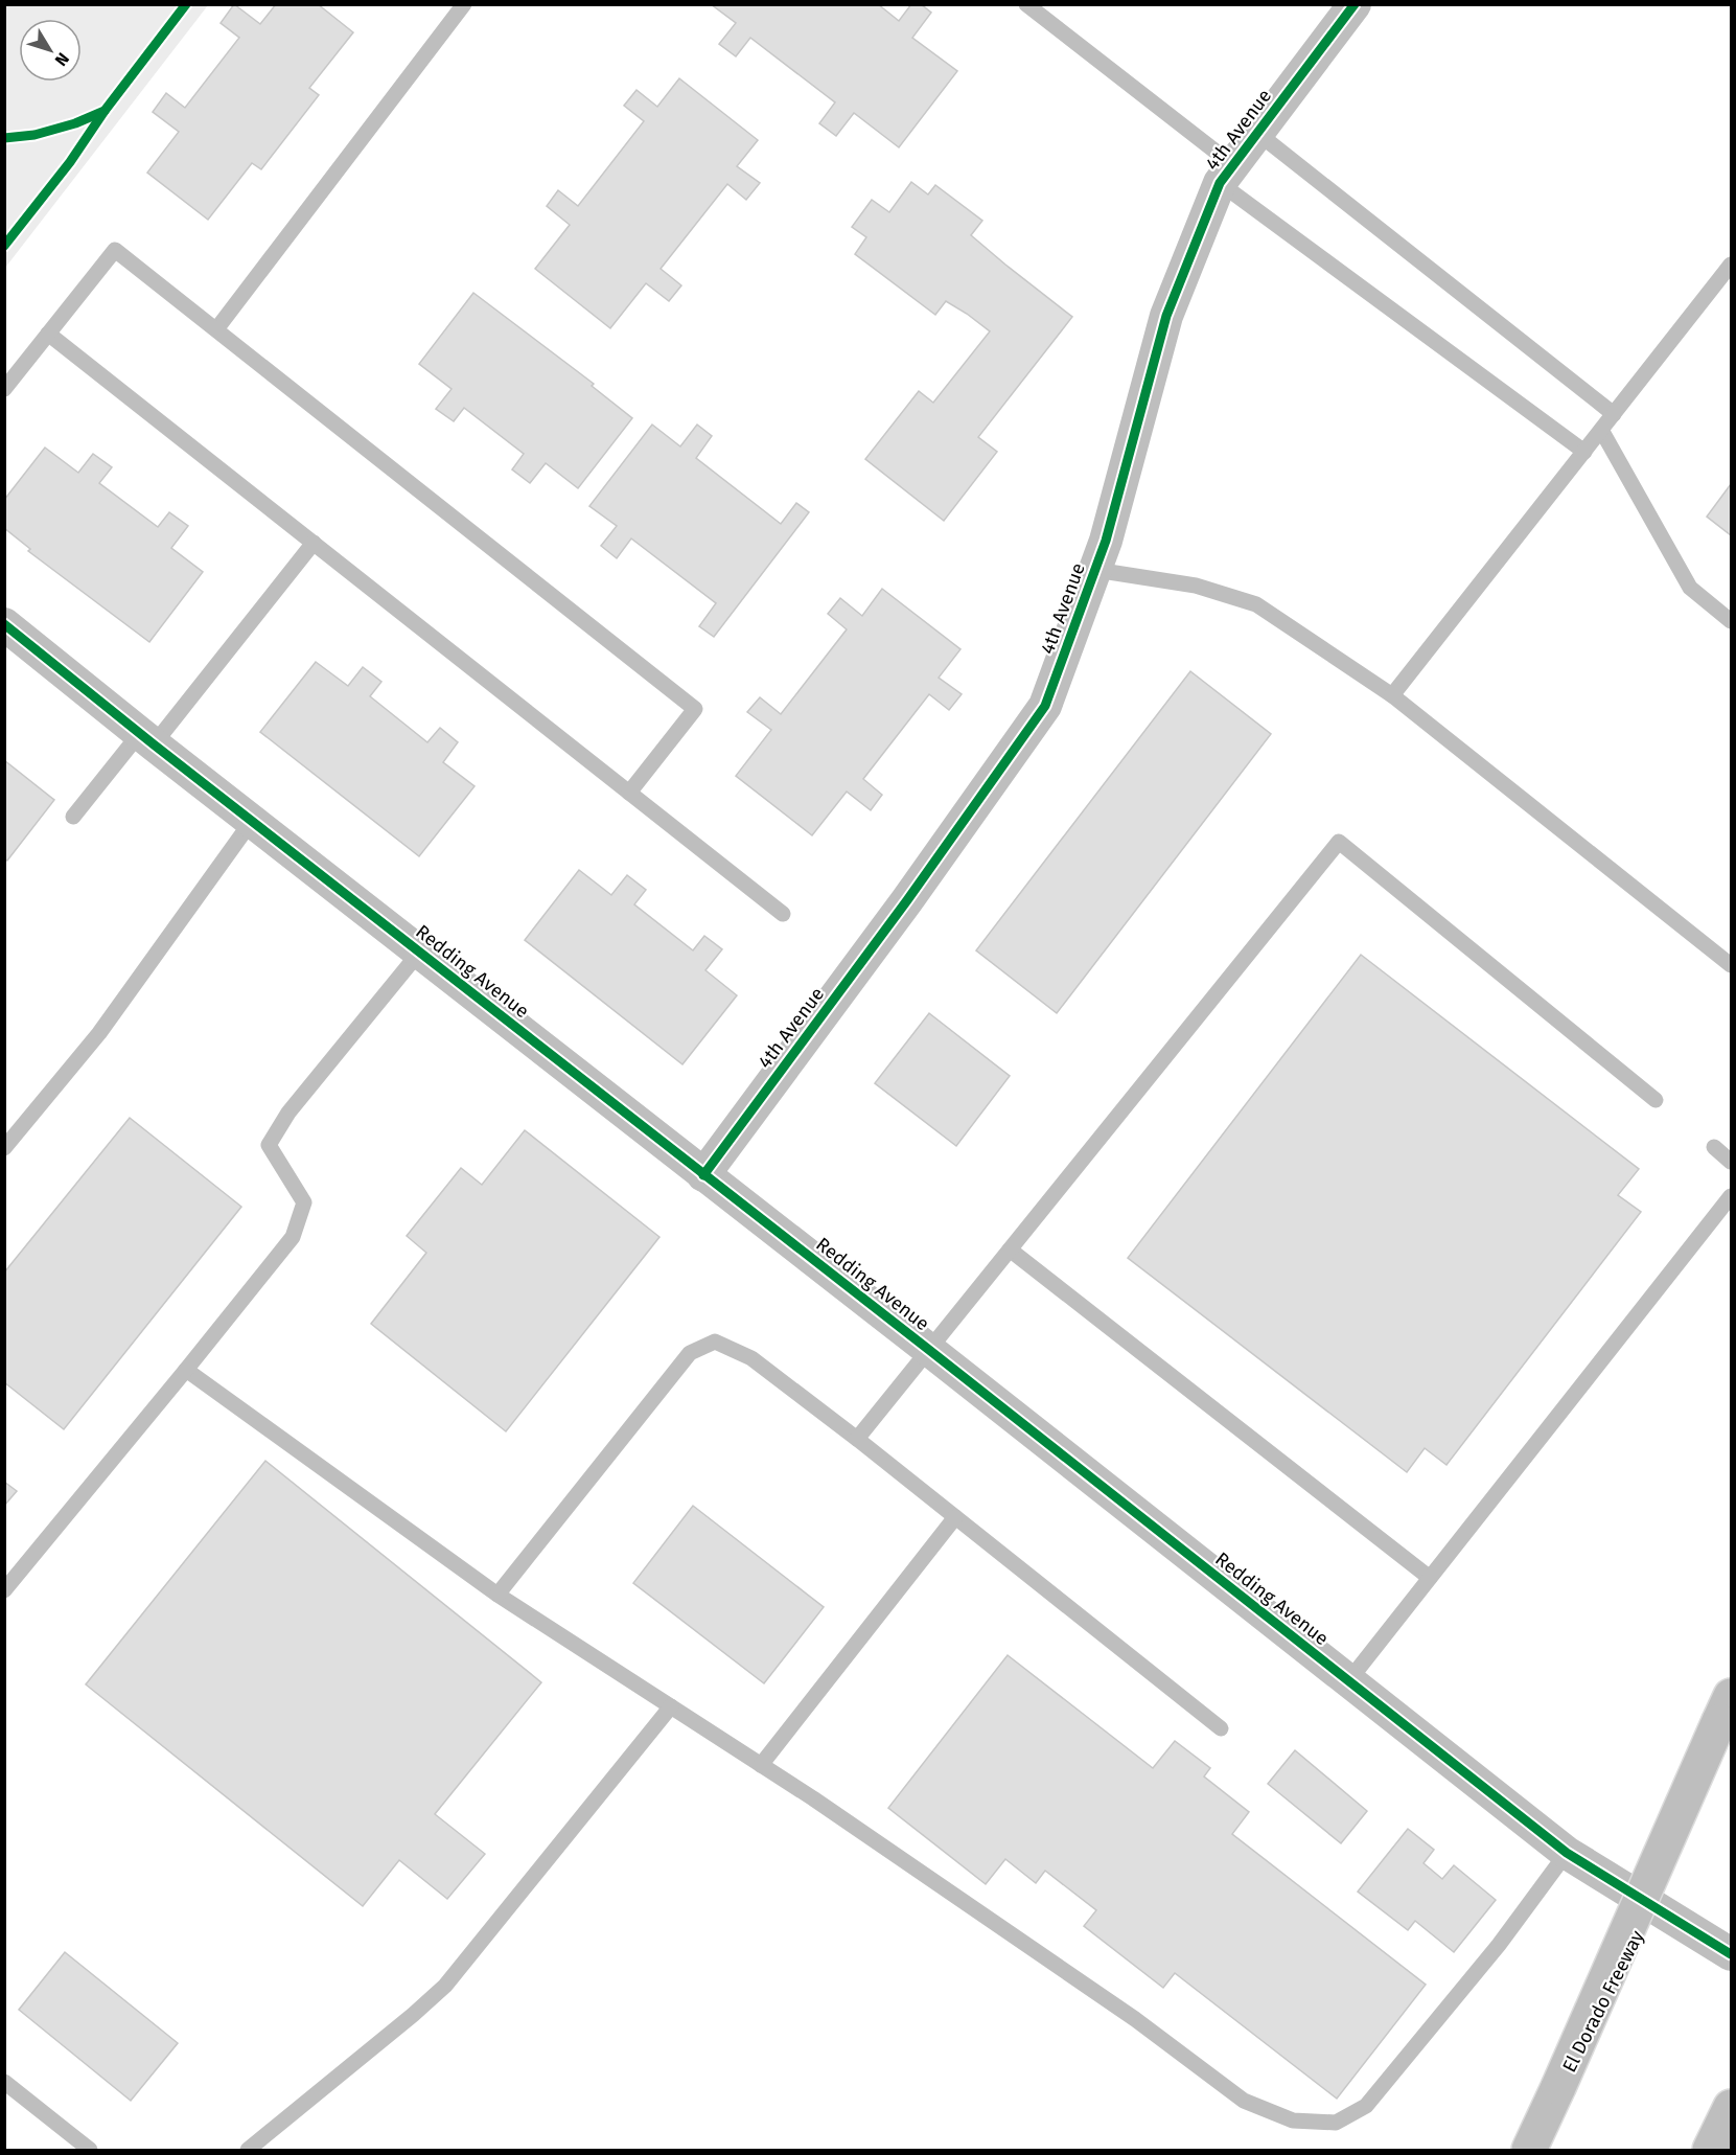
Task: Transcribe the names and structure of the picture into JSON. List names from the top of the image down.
{
  "streets": {
    "highway": ["El Dorado Freeway"],
    "street": ["4th Avenue", "Redding Avenue"]
  },
  "crossings": [
    ["4th Avenue", "Redding Avenue"]
  ],
  "north": "bottom right"
}
